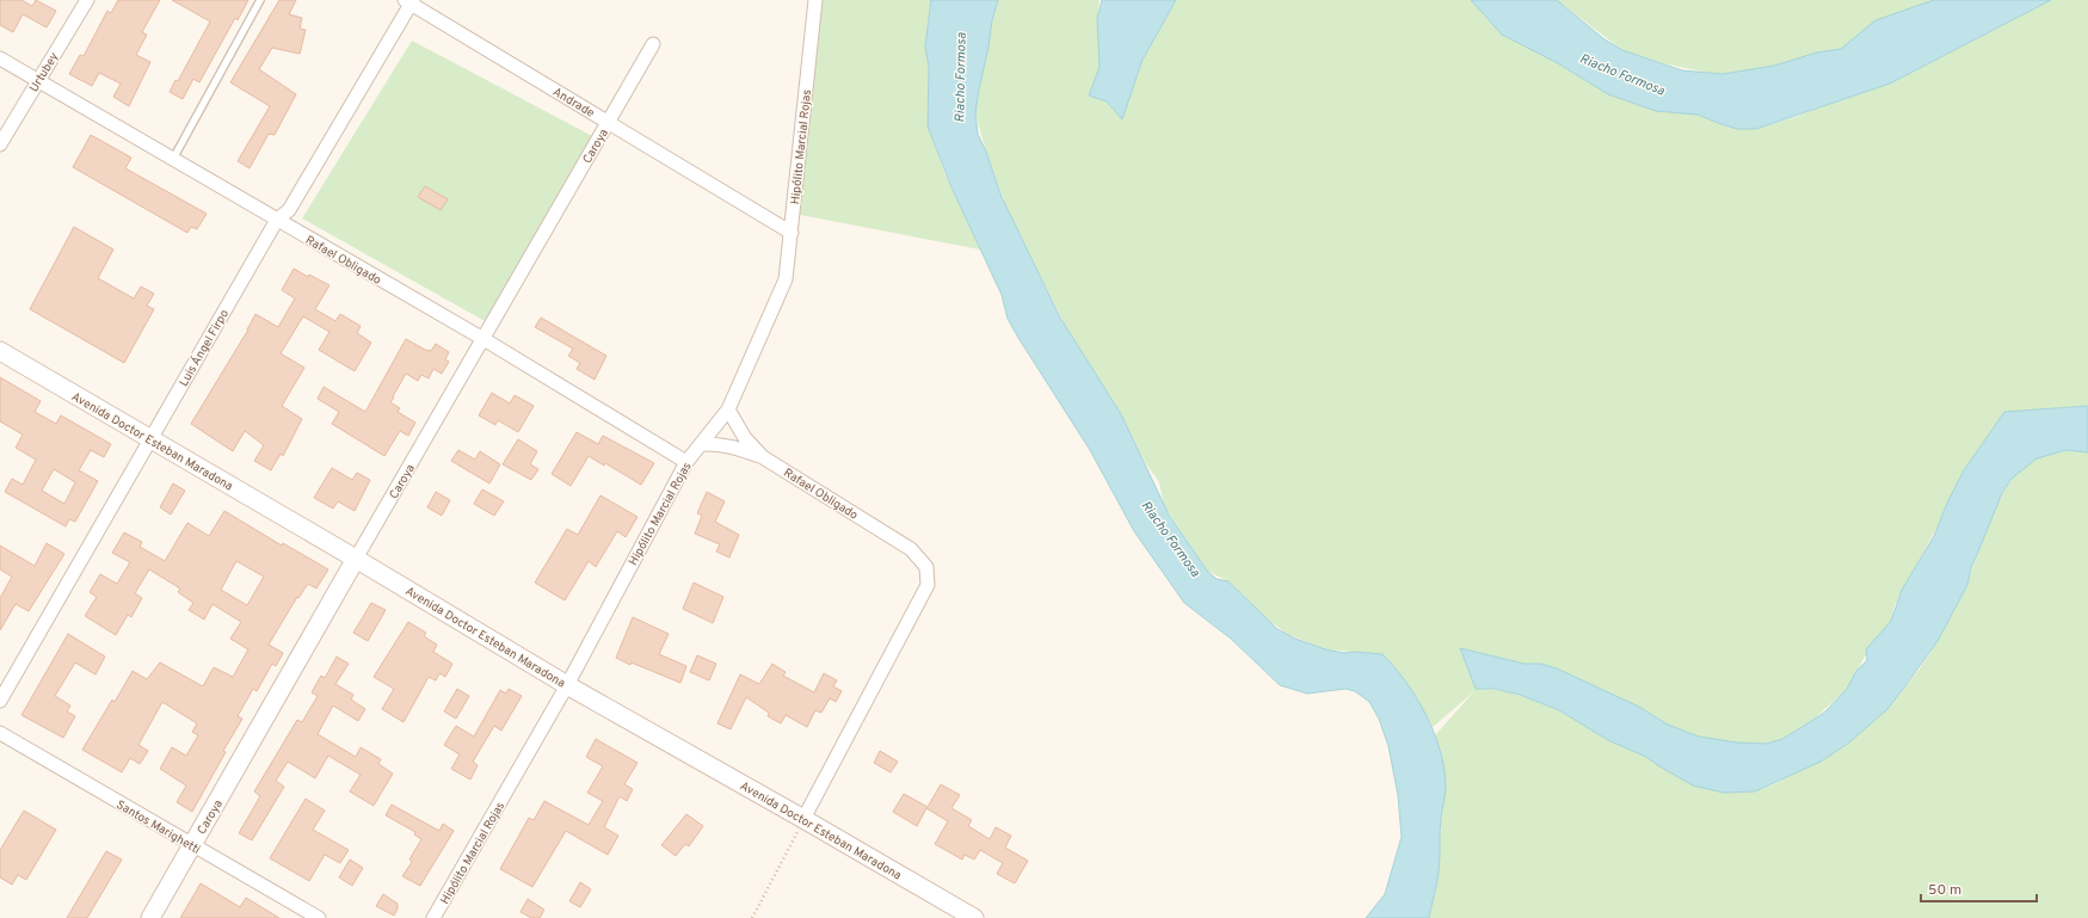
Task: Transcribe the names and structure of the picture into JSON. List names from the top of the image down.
{
  "streets": {
    "main road": ["Caroya", "Avenida Doctor Esteban Maradona"],
    "street": [
      "Urtubey",
      "Andrade",
      "Hipólito Marcial Rojas",
      "Rafael Obligado",
      "Luis Ángel Firpo",
      "Santos Marighetti"
    ]
  },
  "crossings": [
    ["Urtubey", "Rafael Obligado"],
    ["Andrade", "Caroya"],
    ["Andrade", "Hipólito Marcial Rojas"],
    ["Andrade", "Luis Ángel Firpo"],
    ["Caroya", "Rafael Obligado"],
    ["Caroya", "Avenida Doctor Esteban Maradona"],
    ["Caroya", "Santos Marighetti"],
    ["Hipólito Marcial Rojas", "Rafael Obligado"],
    ["Hipólito Marcial Rojas", "Avenida Doctor Esteban Maradona"],
    ["Rafael Obligado", "Luis Ángel Firpo"],
    ["Rafael Obligado", "Avenida Doctor Esteban Maradona"],
    ["Luis Ángel Firpo", "Avenida Doctor Esteban Maradona"]
  ],
  "water": ["Riacho Formosa"],
  "scale_bar": "50 m"
}
